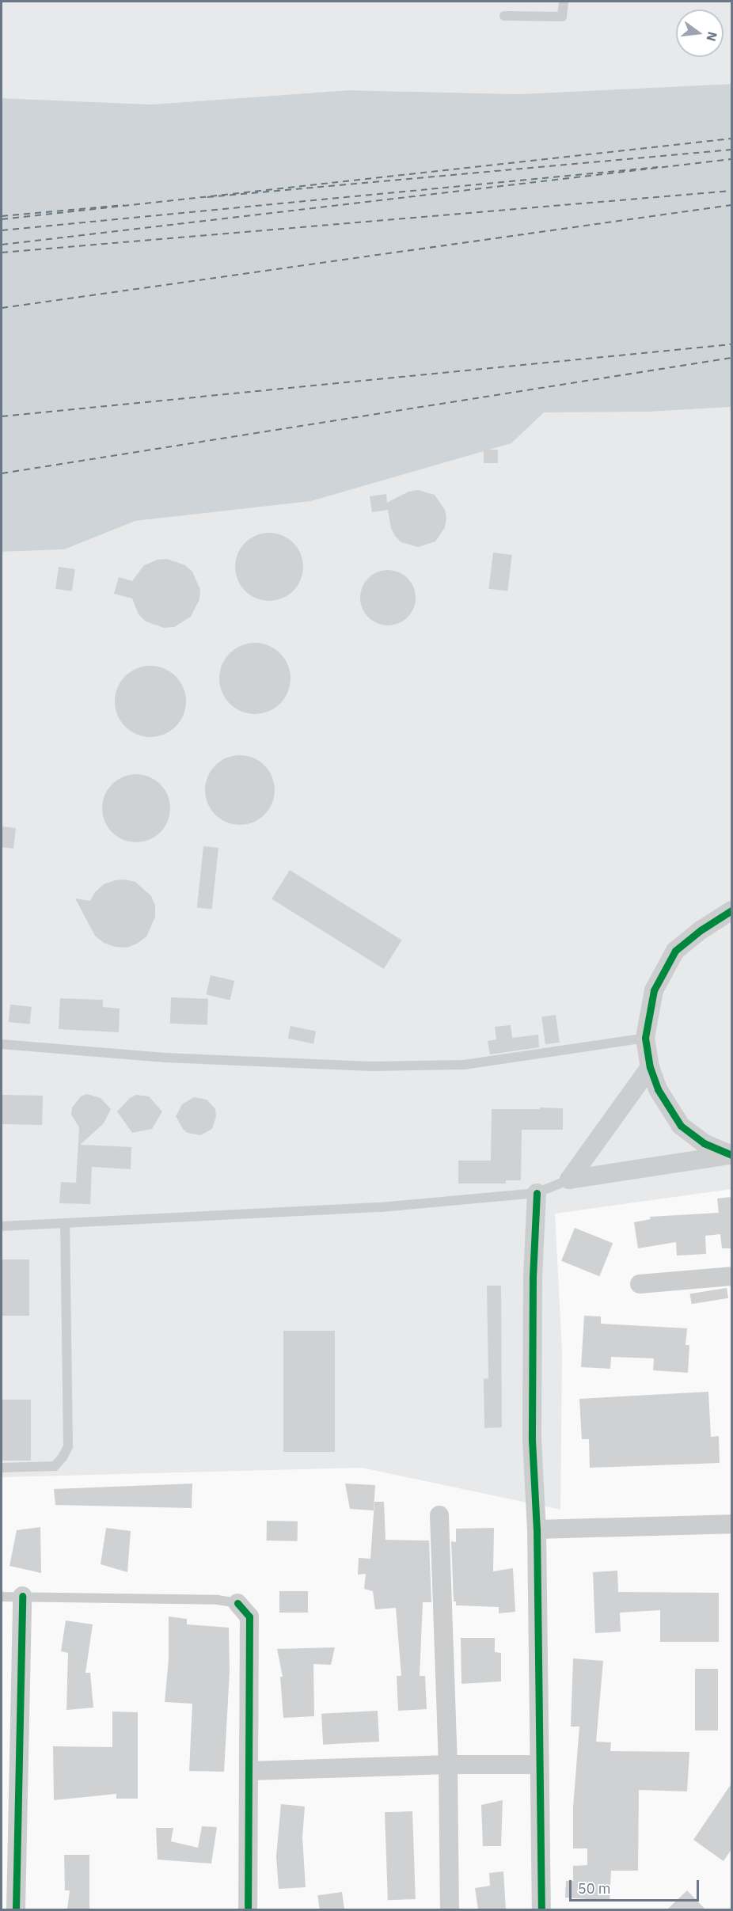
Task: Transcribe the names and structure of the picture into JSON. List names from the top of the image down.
{
  "scale_bar": "50 m",
  "north": "right"
}
